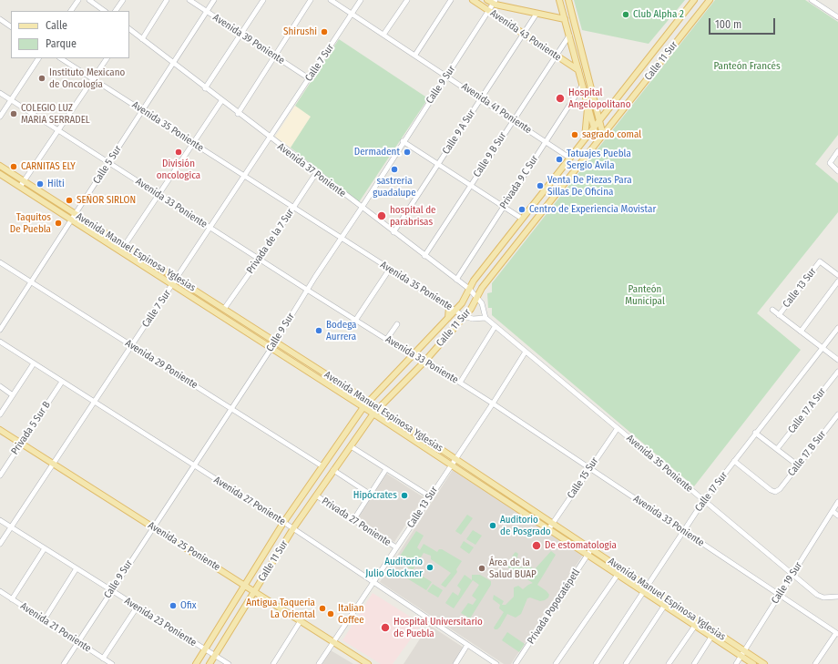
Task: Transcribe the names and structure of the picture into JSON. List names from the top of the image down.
{
  "streets": {
    "main road": [
      "Avenida 43 Poniente",
      "Calle 11 Sur",
      "Avenida Manuel Espinosa Yglesias",
      "Avenida 25 Poniente"
    ],
    "street": [
      "Avenida 39 Poniente",
      "Calle 7 Sur",
      "Calle 9 Sur",
      "Avenida 41 Poniente",
      "Avenida 35 Poniente",
      "Calle 9 A Sur",
      "Calle 9 B Sur",
      "Calle 5 Sur",
      "Avenida 37 Poniente",
      "Privada 9 C Sur",
      "Avenida 33 Poniente",
      "Privada de la 7 Sur",
      "Calle 13 Sur",
      "Avenida 29 Poniente",
      "Calle 17 A Sur",
      "Privada 5 Sur B",
      "Calle 17 B Sur",
      "Calle 15 Sur",
      "Calle 17 Sur",
      "Avenida 27 Poniente",
      "Privada 27 Poniente",
      "Calle 19 Sur",
      "Privada Popocatépetl",
      "Avenida 23 Poniente",
      "Avenida 21 Poniente"
    ]
  },
  "crossings": [
    ["Avenida 43 Poniente", "Calle 9 Sur"],
    ["Avenida 43 Poniente", "Calle 9 A Sur"],
    ["Avenida 43 Poniente", "Calle 9 B Sur"],
    ["Avenida 39 Poniente", "Calle 7 Sur"],
    ["Avenida 39 Poniente", "Calle 5 Sur"],
    ["Calle 11 Sur", "Avenida 41 Poniente"],
    ["Calle 11 Sur", "Avenida 35 Poniente"],
    ["Calle 11 Sur", "Avenida 37 Poniente"],
    ["Calle 11 Sur", "Avenida 33 Poniente"],
    ["Calle 11 Sur", "Avenida Manuel Espinosa Yglesias"],
    ["Calle 11 Sur", "Avenida 29 Poniente"],
    ["Calle 11 Sur", "Avenida 27 Poniente"],
    ["Calle 11 Sur", "Privada 27 Poniente"],
    ["Calle 11 Sur", "Avenida 25 Poniente"],
    ["Calle 11 Sur", "Avenida 23 Poniente"],
    ["Calle 7 Sur", "Avenida 41 Poniente"],
    ["Calle 7 Sur", "Avenida 35 Poniente"],
    ["Calle 7 Sur", "Avenida 37 Poniente"],
    ["Calle 7 Sur", "Avenida 33 Poniente"],
    ["Calle 7 Sur", "Avenida Manuel Espinosa Yglesias"],
    ["Calle 7 Sur", "Avenida 29 Poniente"],
    ["Calle 7 Sur", "Avenida 27 Poniente"],
    ["Calle 7 Sur", "Avenida 25 Poniente"],
    ["Calle 7 Sur", "Avenida 23 Poniente"],
    ["Calle 9 Sur", "Avenida 41 Poniente"],
    ["Calle 9 Sur", "Avenida 35 Poniente"],
    ["Calle 9 Sur", "Avenida 37 Poniente"],
    ["Calle 9 Sur", "Avenida 33 Poniente"],
    ["Calle 9 Sur", "Avenida Manuel Espinosa Yglesias"],
    ["Calle 9 Sur", "Avenida 29 Poniente"],
    ["Calle 9 Sur", "Avenida 27 Poniente"],
    ["Calle 9 Sur", "Avenida 25 Poniente"],
    ["Calle 9 Sur", "Avenida 23 Poniente"],
    ["Calle 9 Sur", "Avenida 21 Poniente"],
    ["Avenida 41 Poniente", "Calle 9 A Sur"],
    ["Avenida 41 Poniente", "Calle 9 B Sur"],
    ["Avenida 41 Poniente", "Privada 9 C Sur"],
    ["Avenida 35 Poniente", "Calle 5 Sur"],
    ["Avenida 35 Poniente", "Avenida 37 Poniente"],
    ["Avenida 35 Poniente", "Privada de la 7 Sur"],
    ["Avenida 35 Poniente", "Calle 13 Sur"],
    ["Avenida 35 Poniente", "Calle 15 Sur"],
    ["Avenida 35 Poniente", "Calle 17 Sur"],
    ["Avenida 35 Poniente", "Calle 19 Sur"],
    ["Calle 9 A Sur", "Avenida 37 Poniente"],
    ["Calle 9 B Sur", "Avenida 37 Poniente"],
    ["Calle 5 Sur", "Avenida 37 Poniente"],
    ["Calle 5 Sur", "Avenida 33 Poniente"],
    ["Calle 5 Sur", "Avenida Manuel Espinosa Yglesias"],
    ["Calle 5 Sur", "Avenida 29 Poniente"],
    ["Avenida 37 Poniente", "Privada 9 C Sur"],
    ["Avenida 37 Poniente", "Privada de la 7 Sur"],
    ["Avenida 33 Poniente", "Privada de la 7 Sur"],
    ["Avenida 33 Poniente", "Calle 13 Sur"],
    ["Avenida 33 Poniente", "Calle 15 Sur"],
    ["Avenida 33 Poniente", "Calle 17 Sur"],
    ["Avenida 33 Poniente", "Calle 19 Sur"],
    ["Privada de la 7 Sur", "Avenida Manuel Espinosa Yglesias"],
    ["Avenida Manuel Espinosa Yglesias", "Calle 13 Sur"],
    ["Avenida Manuel Espinosa Yglesias", "Calle 15 Sur"],
    ["Avenida Manuel Espinosa Yglesias", "Calle 17 Sur"],
    ["Avenida Manuel Espinosa Yglesias", "Calle 19 Sur"],
    ["Avenida Manuel Espinosa Yglesias", "Privada Popocatépetl"],
    ["Calle 13 Sur", "Avenida 27 Poniente"],
    ["Calle 13 Sur", "Privada 27 Poniente"],
    ["Calle 13 Sur", "Avenida 25 Poniente"],
    ["Privada 5 Sur B", "Avenida 27 Poniente"],
    ["Privada 5 Sur B", "Avenida 25 Poniente"],
    ["Calle 17 B Sur", "Calle 17 Sur"]
  ],
  "parks": ["Panteón Francés", "Panteón Municipal"],
  "places": [
    "Club Alpha 2",
    "Shirushi",
    "Instituto Mexicano de Oncología",
    "Hospital Angelopolitano",
    "COLEGIO LUZ MARIA SERRADEL",
    "sagrado comal",
    "División oncologica",
    "Dermadent",
    "Tatuajes Puebla Sergio Avila",
    "CARNITAS ELY",
    "sastreria guadalupe",
    "Hilti",
    "Venta De Piezas Para Sillas De Oficina",
    "SEÑOR SIRLON",
    "Centro de Experiencia Movistar",
    "hospital de parabrisas",
    "Taquitos De Puebla",
    "Bodega Aurrera",
    "Hipócrates",
    "Auditorio de Posgrado",
    "De estomatologia",
    "Auditorio Julio Glockner",
    "Área de la Salud BUAP",
    "Ofix",
    "Antigua Taqueria La Oriental",
    "Italian Coffee",
    "Hospital Universitario de Puebla"
  ],
  "legend": ["Calle", "Parque"],
  "scale_bar": "100 m"
}
